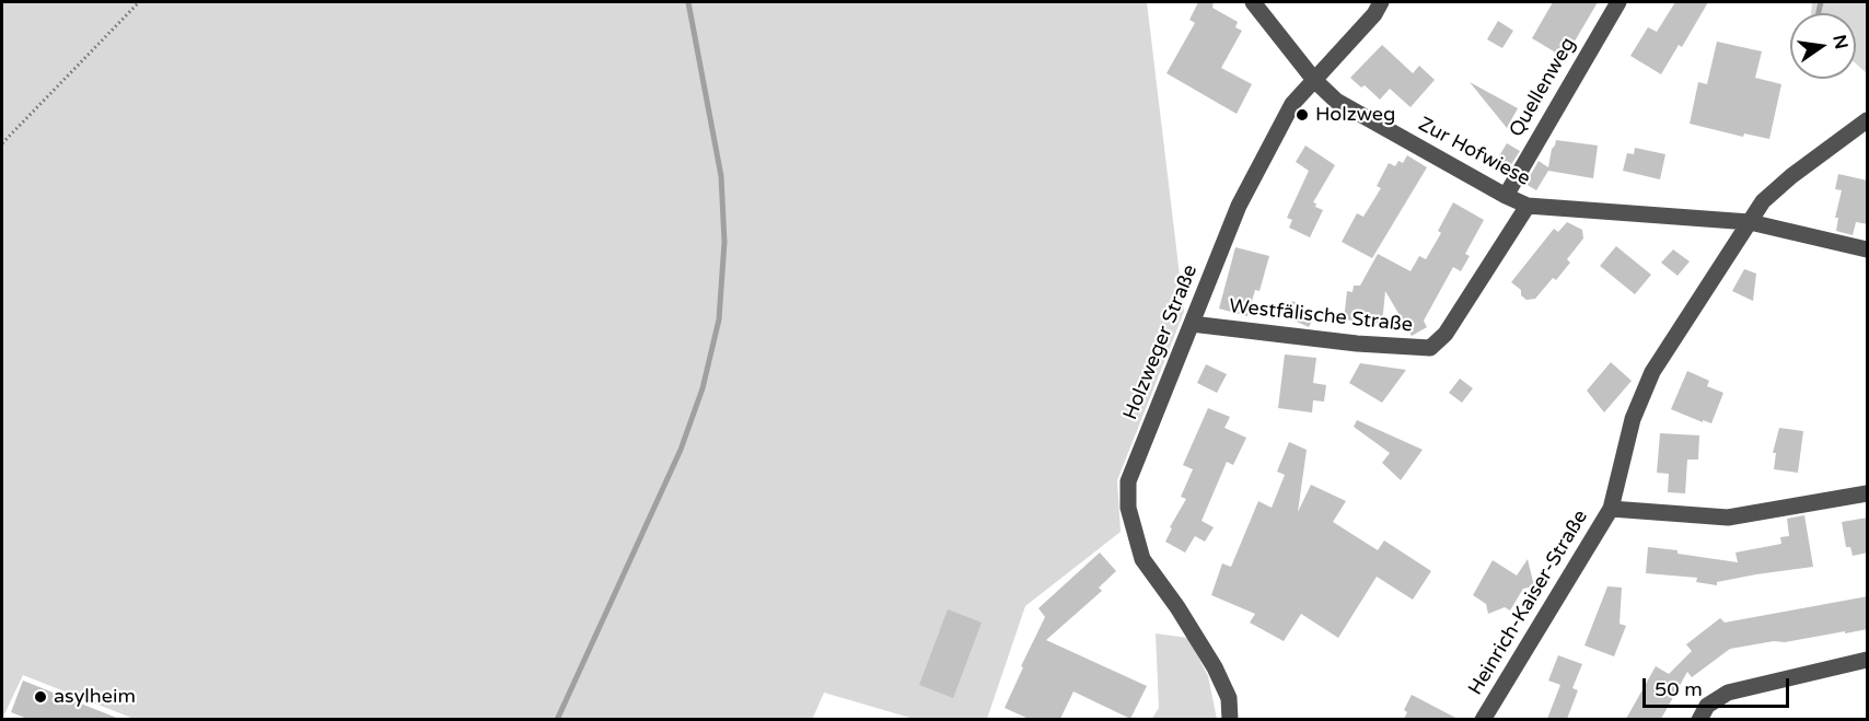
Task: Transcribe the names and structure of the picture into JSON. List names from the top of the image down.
{
  "streets": {
    "street": [
      "Quellenweg",
      "Zur Hofwiese",
      "Westfälische Straße",
      "Holzweger Straße",
      "Heinrich-Kaiser-Straße"
    ]
  },
  "crossings": [
    ["Quellenweg", "Zur Hofwiese"],
    ["Zur Hofwiese", "Westfälische Straße"],
    ["Zur Hofwiese", "Holzweger Straße"],
    ["Zur Hofwiese", "Heinrich-Kaiser-Straße"],
    ["Westfälische Straße", "Holzweger Straße"]
  ],
  "places": ["Holzweg", "asylheim"],
  "scale_bar": "50 m",
  "north": "right"
}
